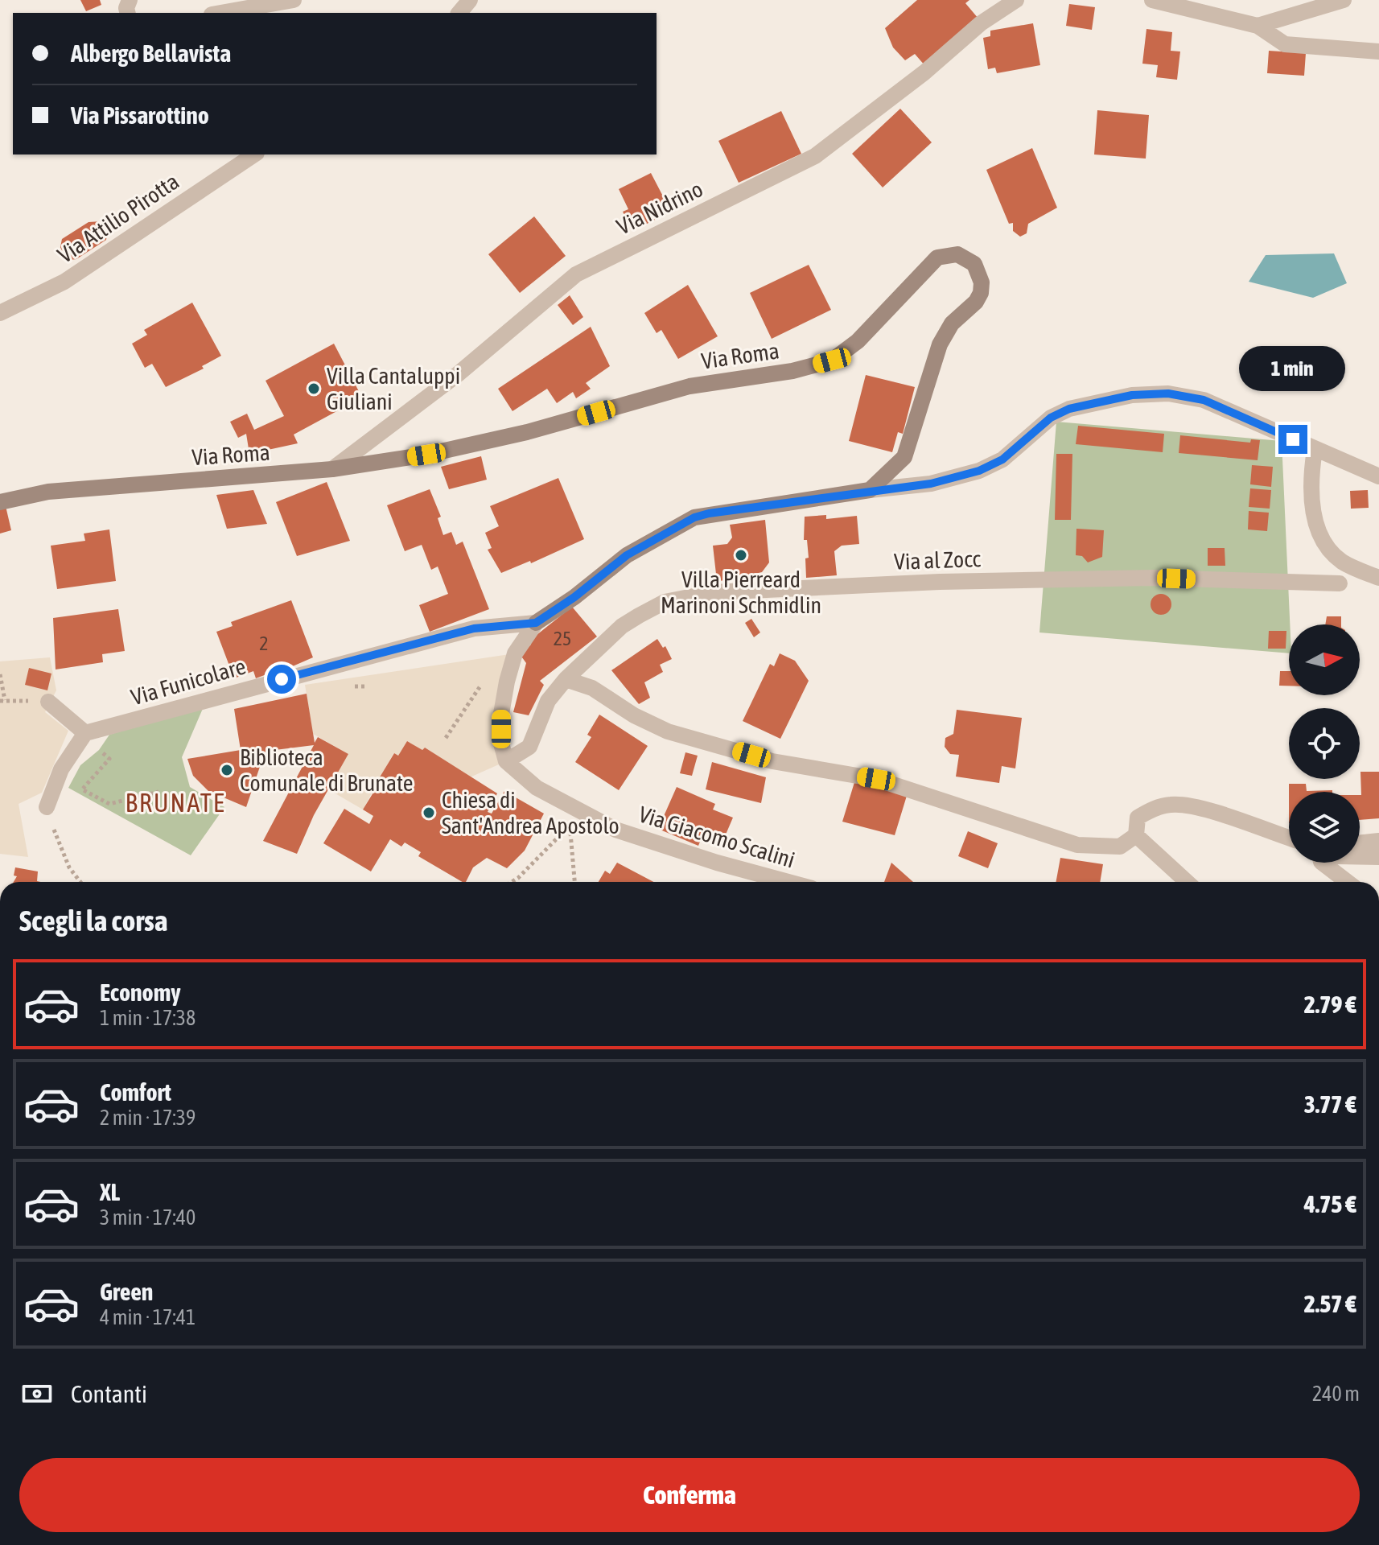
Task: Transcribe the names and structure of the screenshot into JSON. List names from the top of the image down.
{
  "streets": {
    "street": [
      "Via Nidrino",
      "Via Attilio Pirotta",
      "Via Roma",
      "Via al Zocc",
      "Via Funicolare",
      "Via Giacomo Scalini"
    ]
  },
  "crossings": [
    ["Via Nidrino", "Via Roma"],
    ["Via al Zocc", "Via Giacomo Scalini"]
  ],
  "districts": ["BRUNATE"],
  "places": [
    "Villa Cantaluppi Giuliani",
    "Villa Pierreard Marinoni Schmidlin",
    "Biblioteca Comunale di Brunate",
    "Chiesa di Sant'Andrea Apostolo"
  ],
  "house_numbers": ["25", "2"],
  "north": "right",
  "page": {
    "banner": ["Albergo Bellavista", "Via Pissarottino"],
    "bubble": "1 min",
    "heading": "Scegli la corsa",
    "list": [
      {
        "name": "Economy",
        "note": "1 min · 17:38",
        "value": "2.79 €"
      },
      {
        "name": "Comfort",
        "note": "2 min · 17:39",
        "value": "3.77 €"
      },
      {
        "name": "XL",
        "note": "3 min · 17:40",
        "value": "4.75 €"
      },
      {
        "name": "Green",
        "note": "4 min · 17:41",
        "value": "2.57 €"
      }
    ],
    "pay": ["Contanti", "240 m"],
    "buttons": "Conferma"
  }
}
